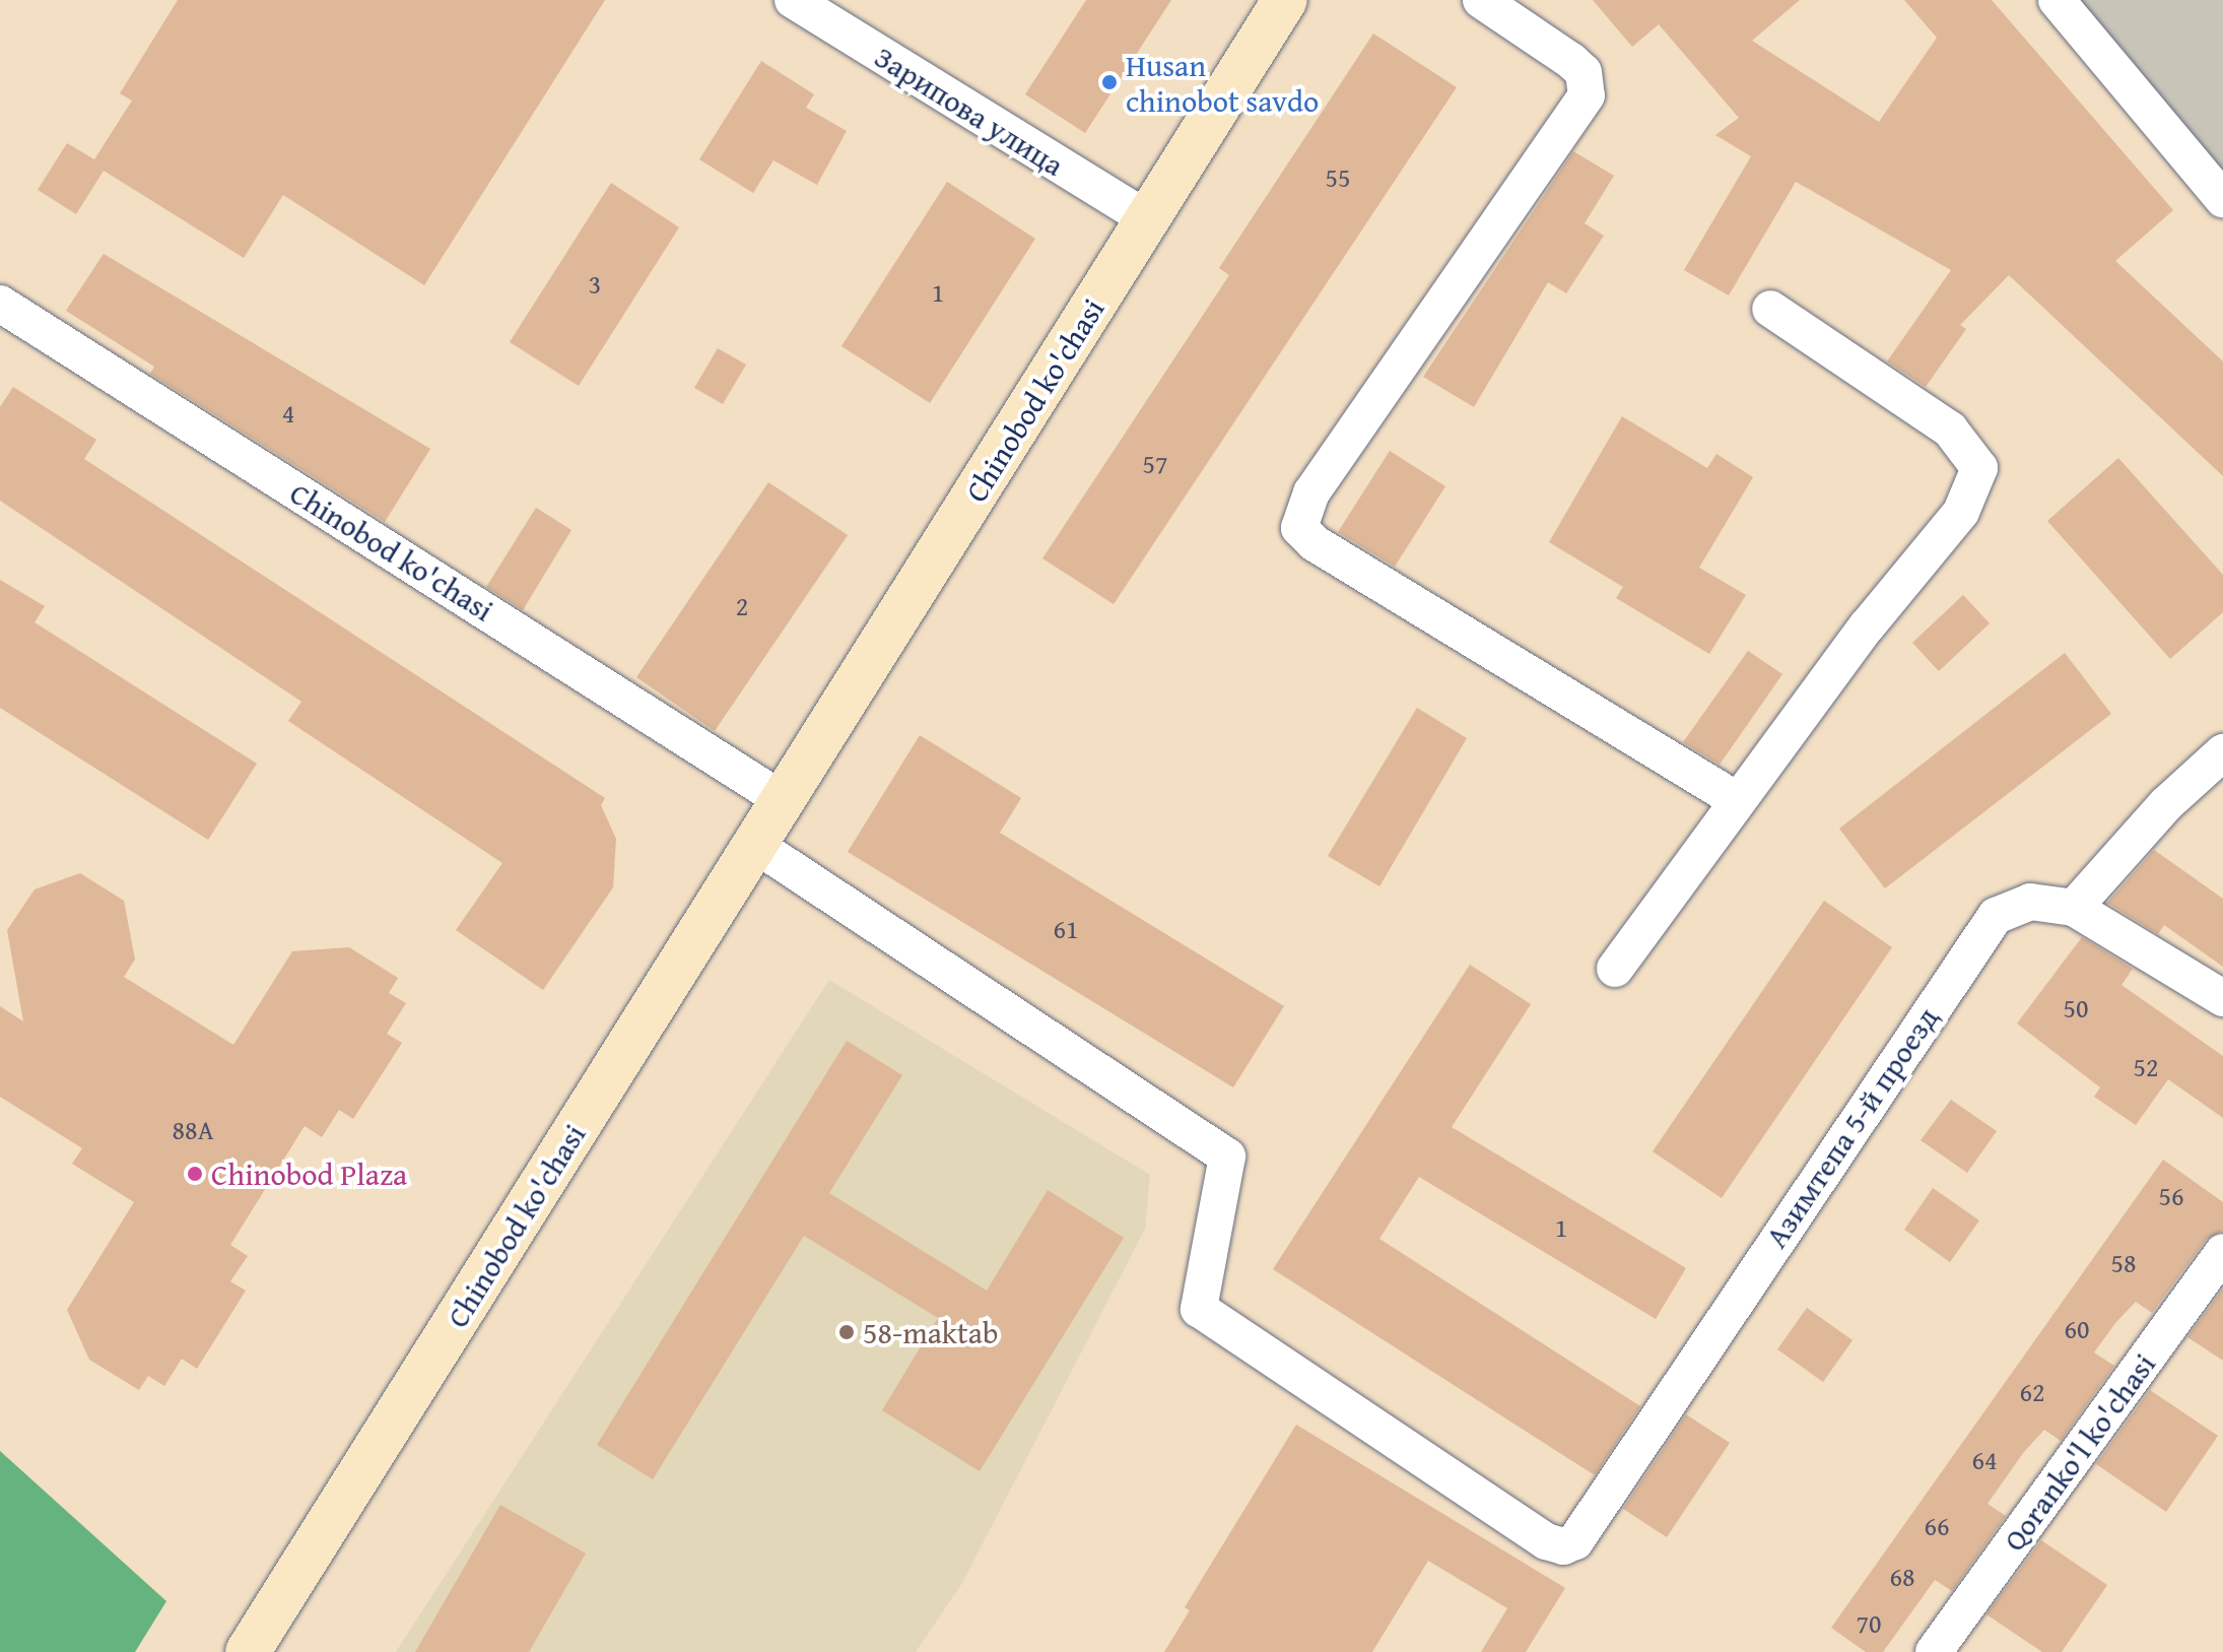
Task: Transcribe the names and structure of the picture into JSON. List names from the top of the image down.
{
  "streets": {
    "main road": ["Chinobod ko'chasi"],
    "street": ["Зарипова улица", "Азимтепа 5-й проезд", "Qoranko'l ko'chasi"]
  },
  "crossings": [
    ["Зарипова улица", "Chinobod ko'chasi"],
    ["Chinobod ko'chasi", "Азимтепа 5-й проезд"]
  ],
  "places": ["Husan chinobot savdo", "Chinobod Plaza", "58-maktab"],
  "house_numbers": [
    "55",
    "3",
    "1",
    "4",
    "57",
    "2",
    "61",
    "50",
    "52",
    "88A",
    "56",
    "1",
    "58",
    "60",
    "62",
    "64",
    "66",
    "68",
    "70"
  ]
}
